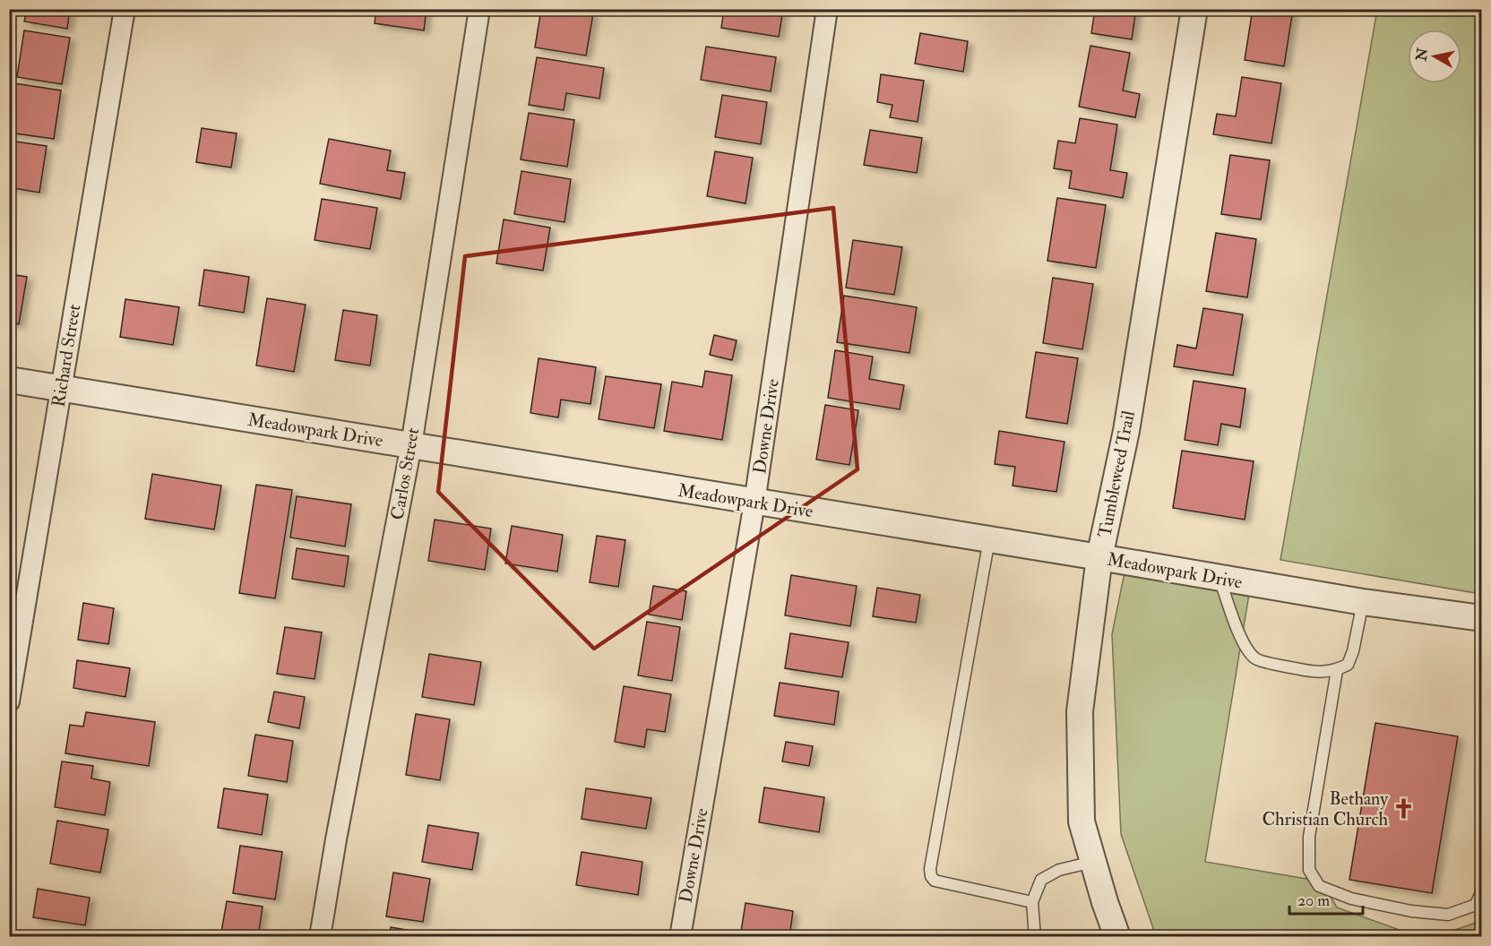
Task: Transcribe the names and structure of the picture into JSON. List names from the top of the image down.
{
  "streets": {
    "street": [
      "Richard Street",
      "Downe Drive",
      "Meadowpark Drive",
      "Carlos Street",
      "Tumbleweed Trail"
    ]
  },
  "crossings": [
    ["Richard Street", "Meadowpark Drive"],
    ["Downe Drive", "Meadowpark Drive"],
    ["Meadowpark Drive", "Carlos Street"],
    ["Meadowpark Drive", "Tumbleweed Trail"]
  ],
  "places": {
    "church": ["Bethany Christian Church"]
  },
  "scale_bar": "20 m",
  "north": "left"
}
